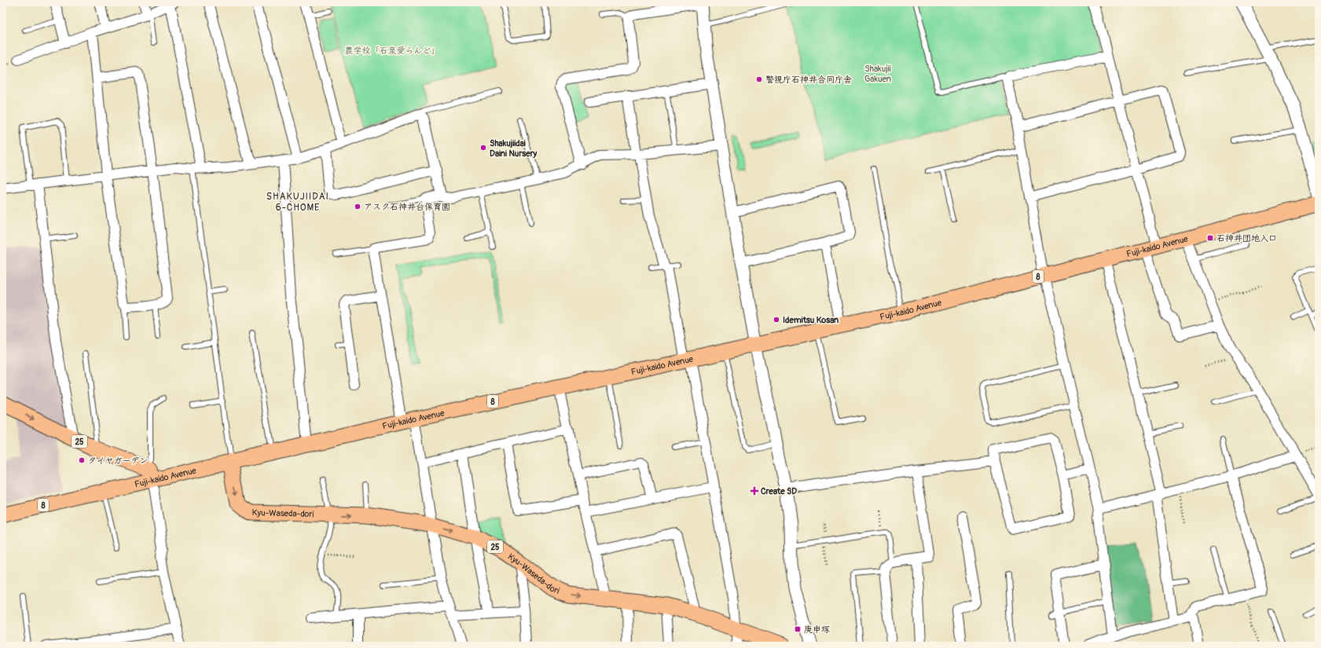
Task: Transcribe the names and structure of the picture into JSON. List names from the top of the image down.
{
  "streets": {
    "main road": [
      "Fuji-kaido Avenue",
      "8",
      "25",
      "Kyu-Waseda-dori"
    ]
  },
  "crossings": [
    ["Fuji-kaido Avenue", "25"],
    ["Fuji-kaido Avenue", "Kyu-Waseda-dori"]
  ],
  "one_way": ["Kyu-Waseda-dori"],
  "districts": ["SHAKUJIIDAI 6-CHOME"],
  "parks": ["農学校「石泉愛らんど」", "Shakujii Gakuen"],
  "places": {
    "other": [
      "警視庁石神井合同庁舎",
      "Shakujiidai Daini Nursery",
      "アスク石神井台保育園",
      "Idemitsu Kosan",
      "タイヤガーデン"
    ],
    "transit": ["石神井団地入口", "庚申塚"],
    "health": ["Create SD"]
  }
}
